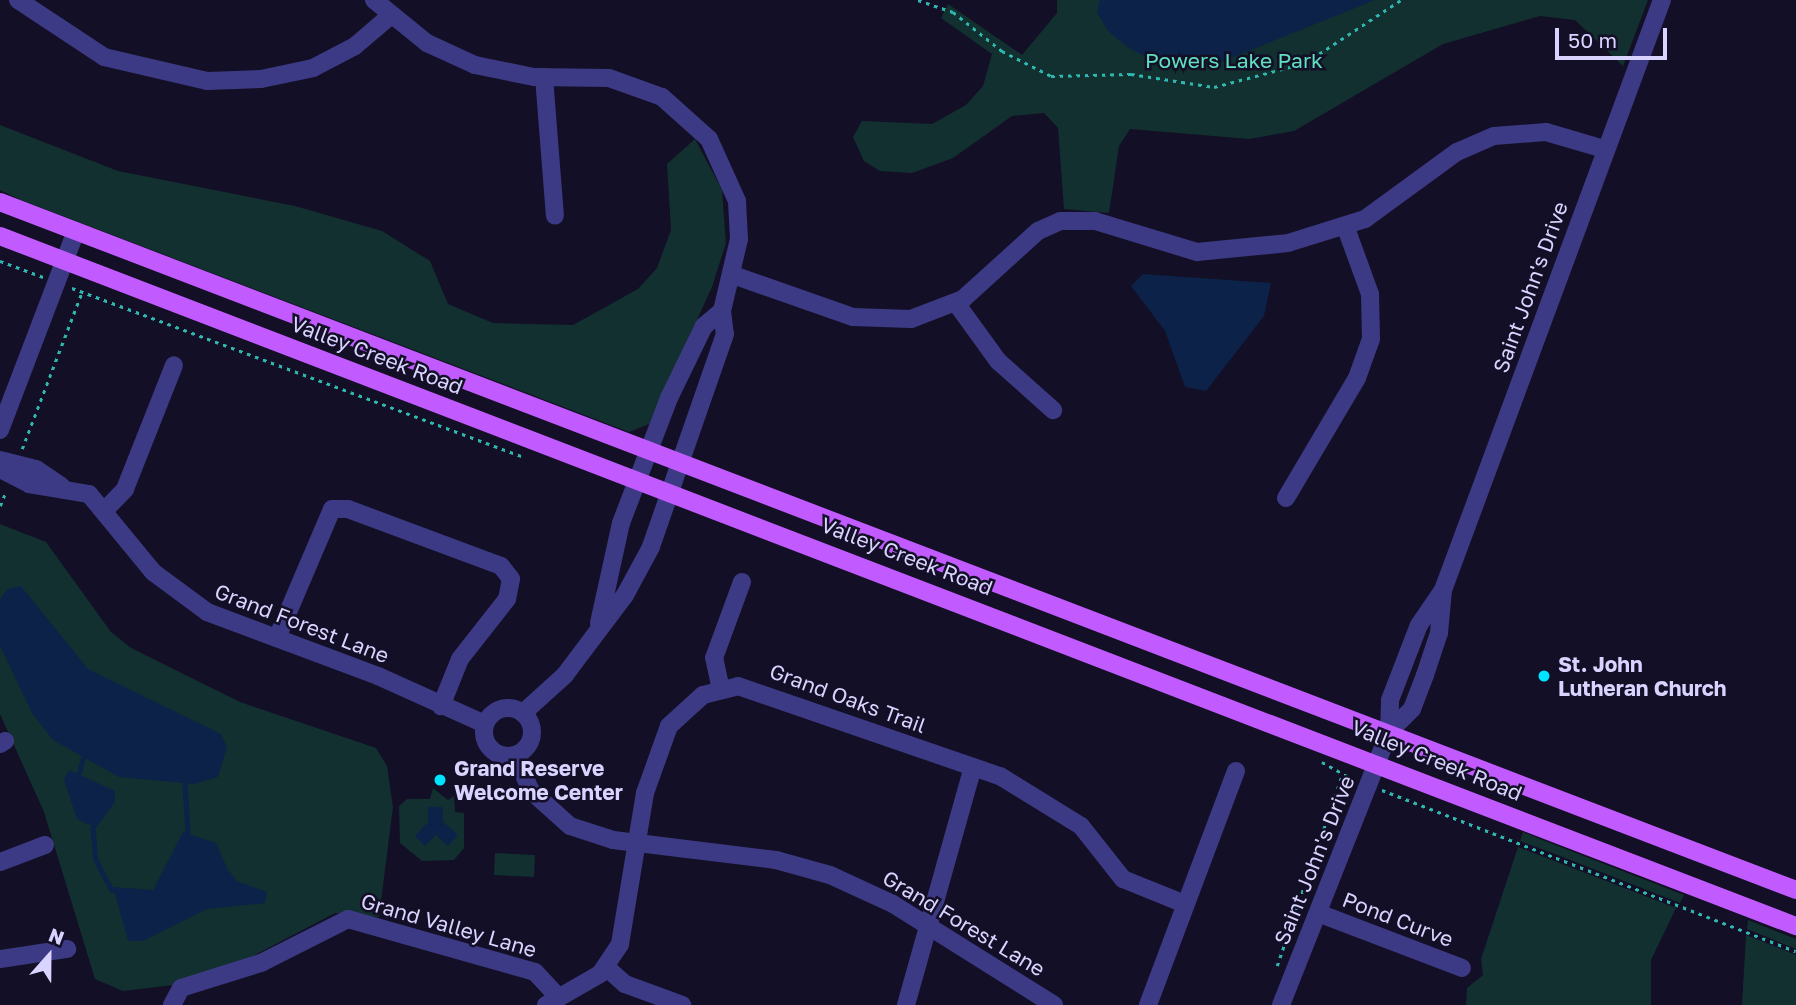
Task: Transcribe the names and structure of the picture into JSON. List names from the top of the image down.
{
  "streets": {
    "main road": ["Valley Creek Road"],
    "street": [
      "Saint John's Drive",
      "Grand Forest Lane",
      "Grand Oaks Trail",
      "Pond Curve",
      "Grand Valley Lane"
    ]
  },
  "crossings": [
    ["Saint John's Drive", "Valley Creek Road"],
    ["Saint John's Drive", "Pond Curve"],
    ["Grand Forest Lane", "Grand Oaks Trail"],
    ["Grand Oaks Trail", "Grand Valley Lane"]
  ],
  "parks": ["Powers Lake Park"],
  "places": ["St. John Lutheran Church", "Grand Reserve Welcome Center"],
  "scale_bar": "50 m",
  "north": "top"
}
